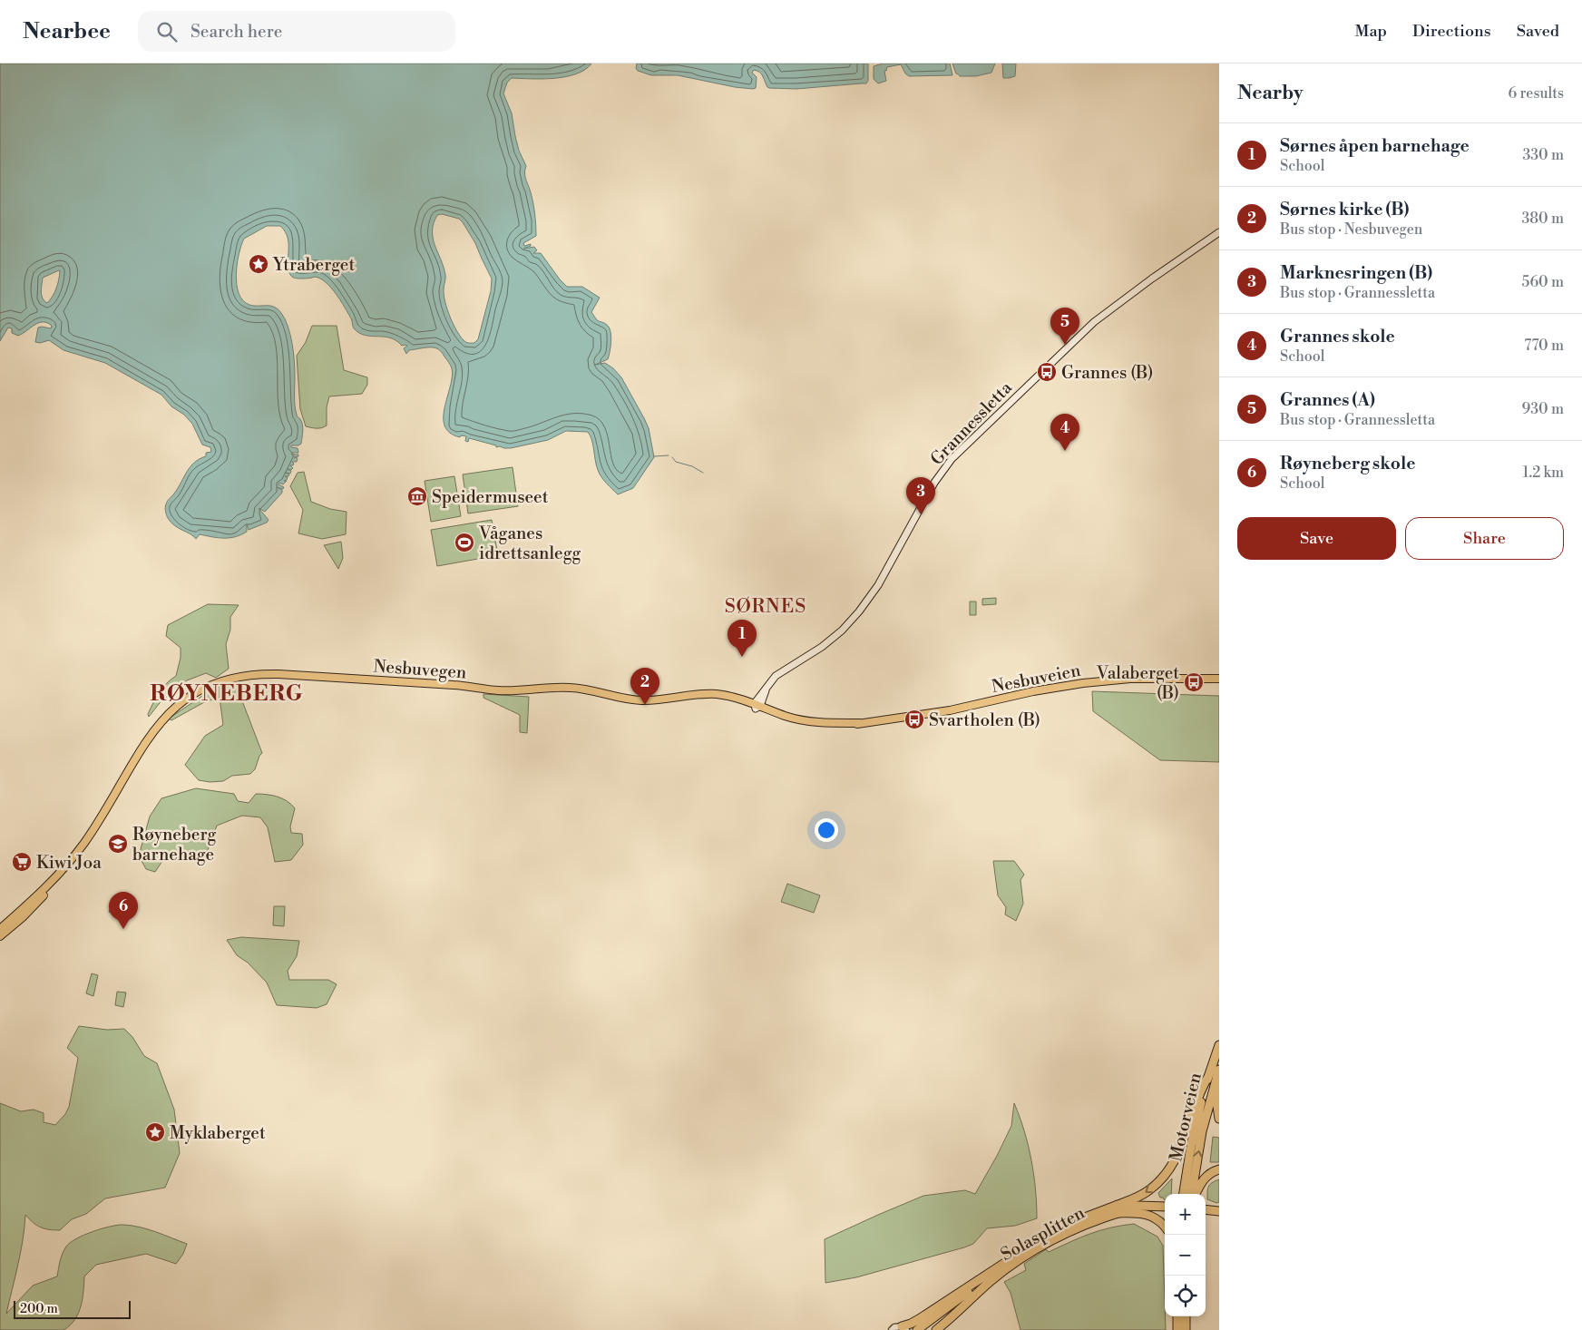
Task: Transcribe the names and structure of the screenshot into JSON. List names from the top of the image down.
{
  "streets": {
    "highway": ["Motorveien", "Solasplitten"],
    "main road": ["Grannessletta", "Nesbuvegen", "Nesbuveien"]
  },
  "crossings": [
    ["Grannessletta", "Nesbuvegen"],
    ["Nesbuvegen", "Nesbuveien"]
  ],
  "districts": ["SØRNES", "RØYNEBERG"],
  "places": {
    "place": ["Ytraberget", "Myklaberget"],
    "bus stop": ["Grannes (B)", "Valaberget (B)", "Svartholen (B)"],
    "museum": ["Speidermuseet"],
    "sports": ["Våganes idrettsanlegg"],
    "school or university": ["Røyneberg barnehage"],
    "supermarket": ["Kiwi Joa"]
  },
  "scale_bar": "200 m",
  "page": {
    "header": "Nearbee",
    "search": "Search here",
    "nav": ["Map", "Directions", "Saved"],
    "heading": ["Nearby", "6 results"],
    "list": [
      {
        "mark": "1",
        "name": "Sørnes åpen barnehage",
        "note": "School",
        "value": "330 m"
      },
      {
        "mark": "2",
        "name": "Sørnes kirke (B)",
        "note": "Bus stop · Nesbuvegen",
        "value": "380 m"
      },
      {
        "mark": "3",
        "name": "Marknesringen (B)",
        "note": "Bus stop · Grannessletta",
        "value": "560 m"
      },
      {
        "mark": "4",
        "name": "Grannes skole",
        "note": "School",
        "value": "770 m"
      },
      {
        "mark": "5",
        "name": "Grannes (A)",
        "note": "Bus stop · Grannessletta",
        "value": "930 m"
      },
      {
        "mark": "6",
        "name": "Røyneberg skole",
        "note": "School",
        "value": "1.2 km"
      }
    ],
    "pins": [
      "5",
      "4",
      "3",
      "1",
      "2",
      "6"
    ],
    "buttons": ["Save", "Share"],
    "map_buttons": ["+", "−"],
    "scale": "200 m"
  }
}
